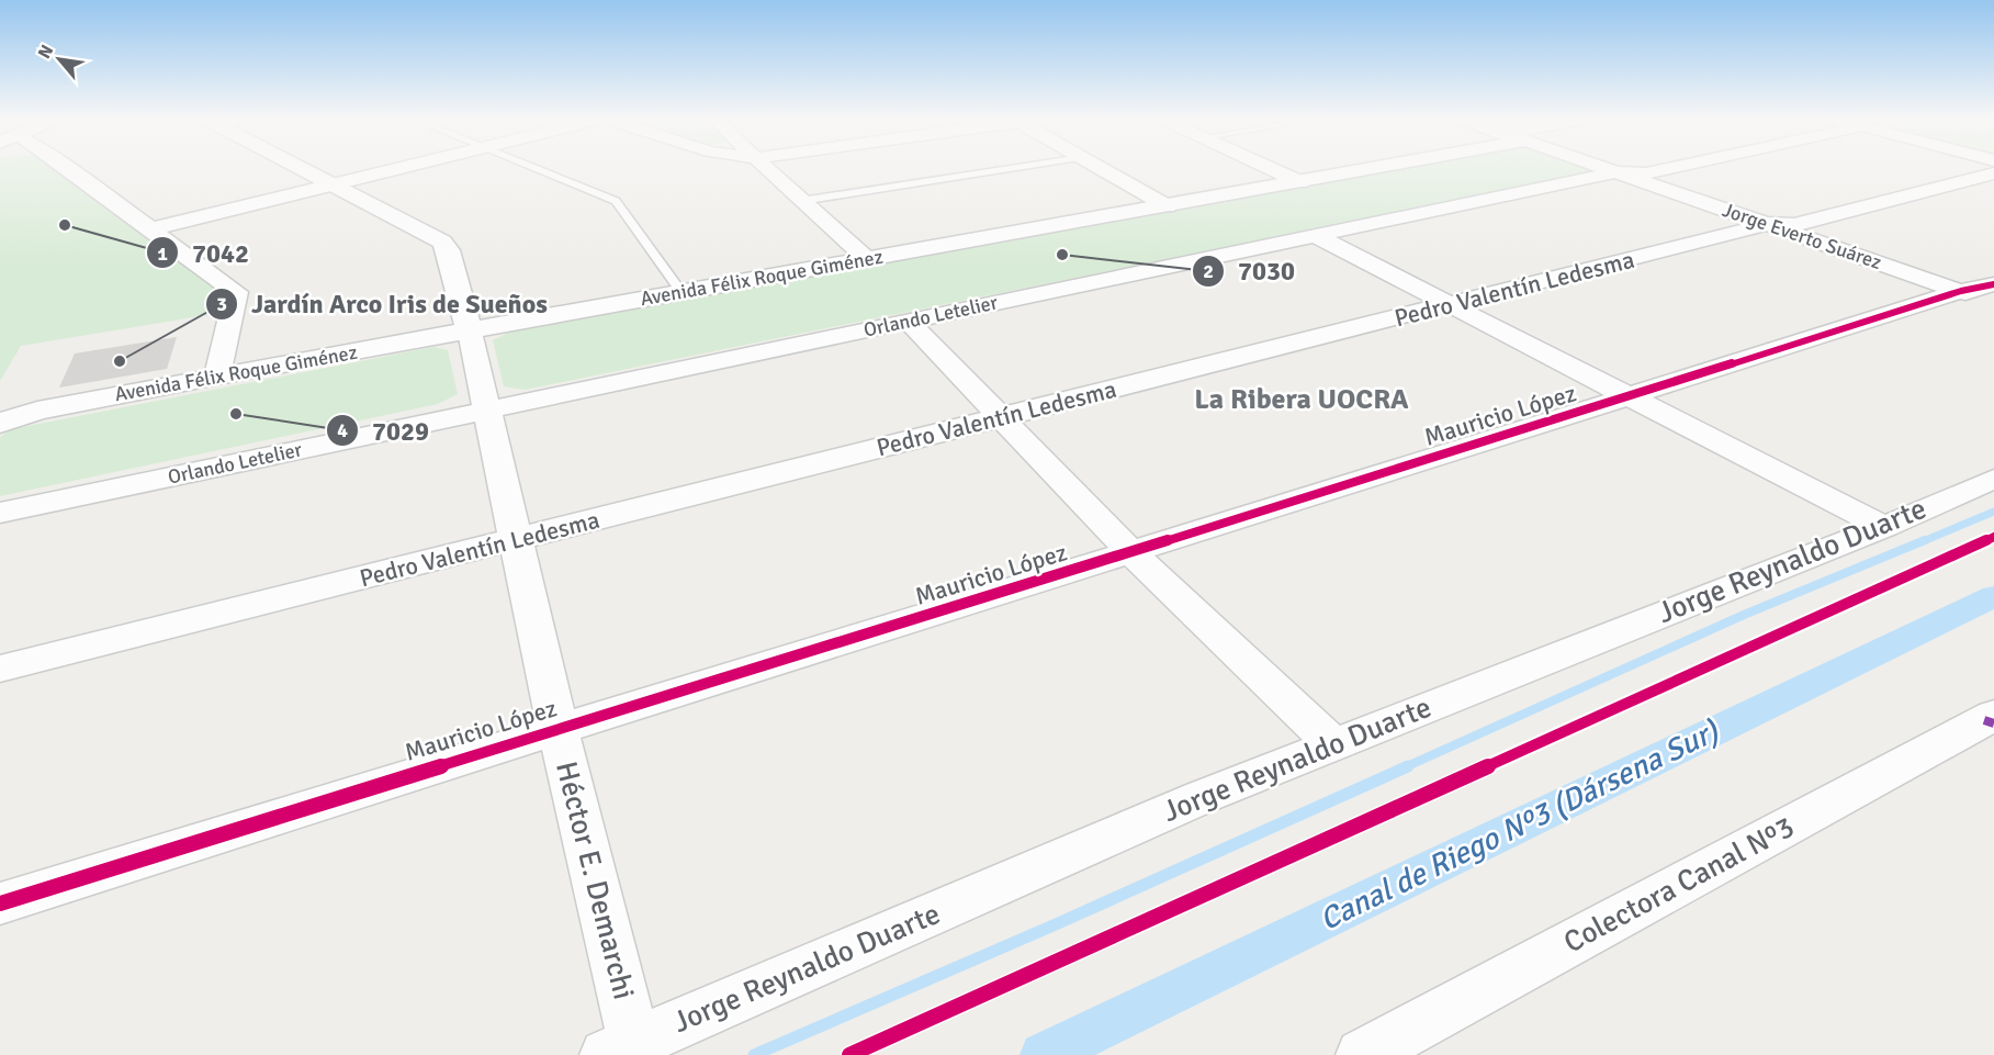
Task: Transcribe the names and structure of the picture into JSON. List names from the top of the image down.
{
  "streets": {
    "street": [
      "Jorge Everto Suárez",
      "Avenida Félix Roque Giménez",
      "Pedro Valentín Ledesma",
      "Orlando Letelier",
      "Mauricio López",
      "Jorge Reynaldo Duarte",
      "Héctor E. Demarchi",
      "Colectora Canal Nº3"
    ]
  },
  "crossings": [
    ["Jorge Everto Suárez", "Pedro Valentín Ledesma"],
    ["Jorge Everto Suárez", "Orlando Letelier"],
    ["Jorge Everto Suárez", "Mauricio López"],
    ["Avenida Félix Roque Giménez", "Héctor E. Demarchi"],
    ["Pedro Valentín Ledesma", "Héctor E. Demarchi"],
    ["Orlando Letelier", "Héctor E. Demarchi"],
    ["Mauricio López", "Héctor E. Demarchi"],
    ["Jorge Reynaldo Duarte", "Héctor E. Demarchi"]
  ],
  "districts": ["La Ribera UOCRA"],
  "water": ["Canal de Riego Nº3 (Dársena Sur)"],
  "places": [
    "7042",
    "7030",
    "Jardín Arco Iris de Sueños",
    "7029"
  ],
  "north": "top left"
}
